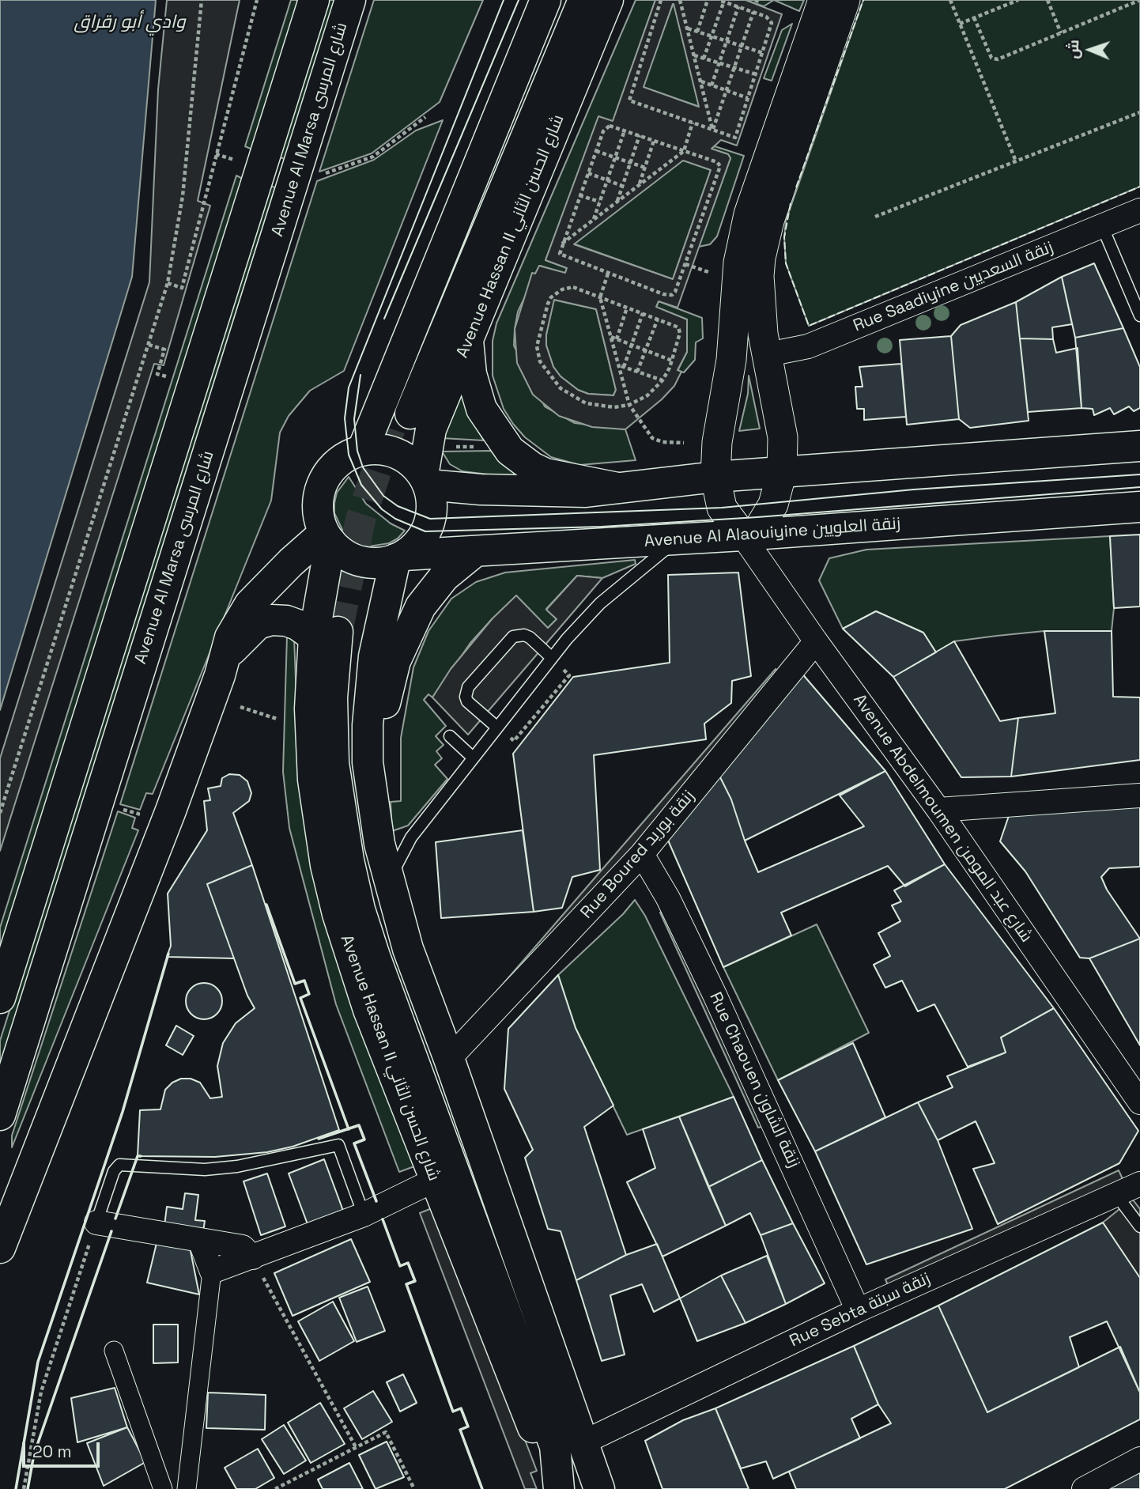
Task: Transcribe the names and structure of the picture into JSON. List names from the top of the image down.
{
  "streets": {
    "main road": ["Avenue Al Marsa شارع المرسى", "Avenue Hassan II شارع الحسن الثاني", "Avenue Al Alaouiyine زنقة العلويين"],
    "street": [
      "Rue Saadiyine زنقة السعديين",
      "Avenue Abdelmoumen شارع عبد المومن",
      "Rue Boured زنقة بوريد",
      "Rue Chaouen زنقة الشاون",
      "Rue Sebta زنقة سبتة"
    ]
  },
  "crossings": [
    ["Avenue Hassan II شارع الحسن الثاني", "Avenue Al Alaouiyine زنقة العلويين"],
    ["Avenue Al Alaouiyine زنقة العلويين", "Avenue Abdelmoumen شارع عبد المومن"],
    ["Avenue Abdelmoumen شارع عبد المومن", "Rue Boured زنقة بوريد"],
    ["Rue Boured زنقة بوريد", "Rue Chaouen زنقة الشاون"],
    ["Rue Chaouen زنقة الشاون", "Rue Sebta زنقة سبتة"]
  ],
  "water": ["وادي أبو رقراق"],
  "scale_bar": "20 m",
  "north": "left"
}
